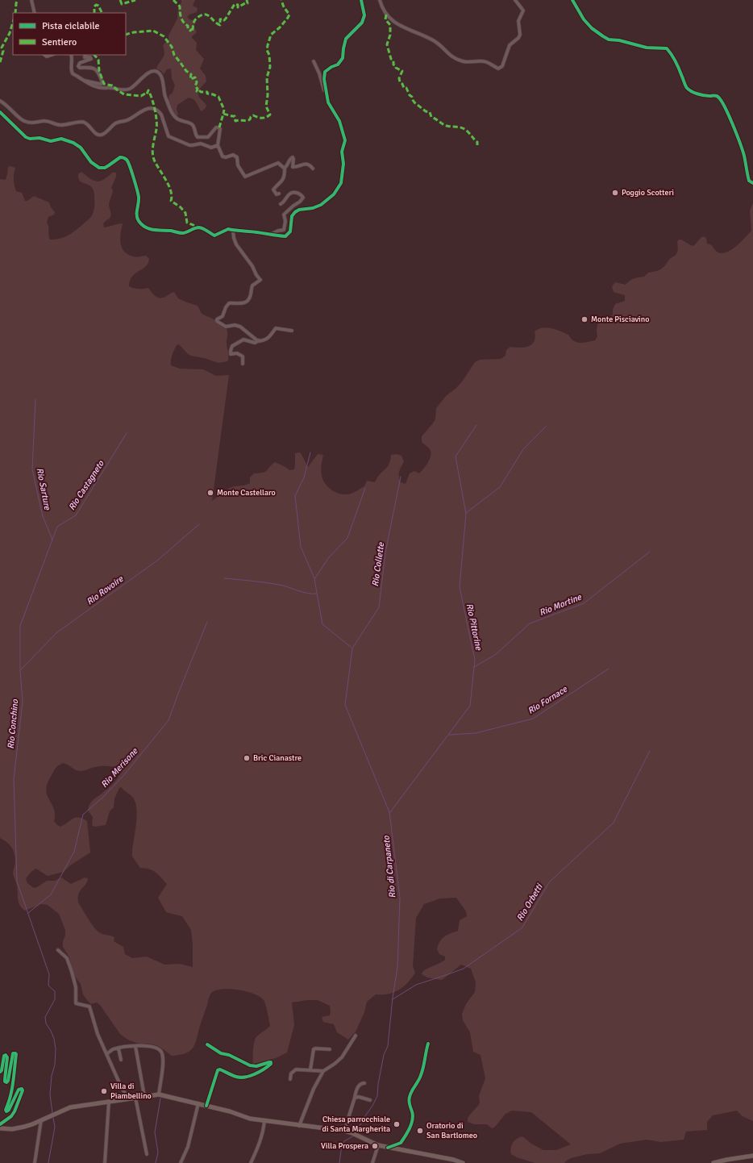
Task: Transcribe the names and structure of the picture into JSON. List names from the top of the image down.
{
  "water": [
    "Rio Castagneto",
    "Rio Sarture",
    "Rio Collette",
    "Rio Rovoire",
    "Rio Mortine",
    "Rio Pittorine",
    "Rio Fornace",
    "Rio Conchino",
    "Rio Merisone",
    "Rio di Carpaneto",
    "Rio Orbetti"
  ],
  "places": [
    "Poggio Scotteri",
    "Monte Pisciavino",
    "Monte Castellaro",
    "Bric Cianastre",
    "Villa di Piambellino",
    "Chiesa parrocchiale di Santa Margherita",
    "Oratorio di San Bartlomeo",
    "Villa Prospera"
  ],
  "legend": ["Pista ciclabile", "Sentiero"]
}
